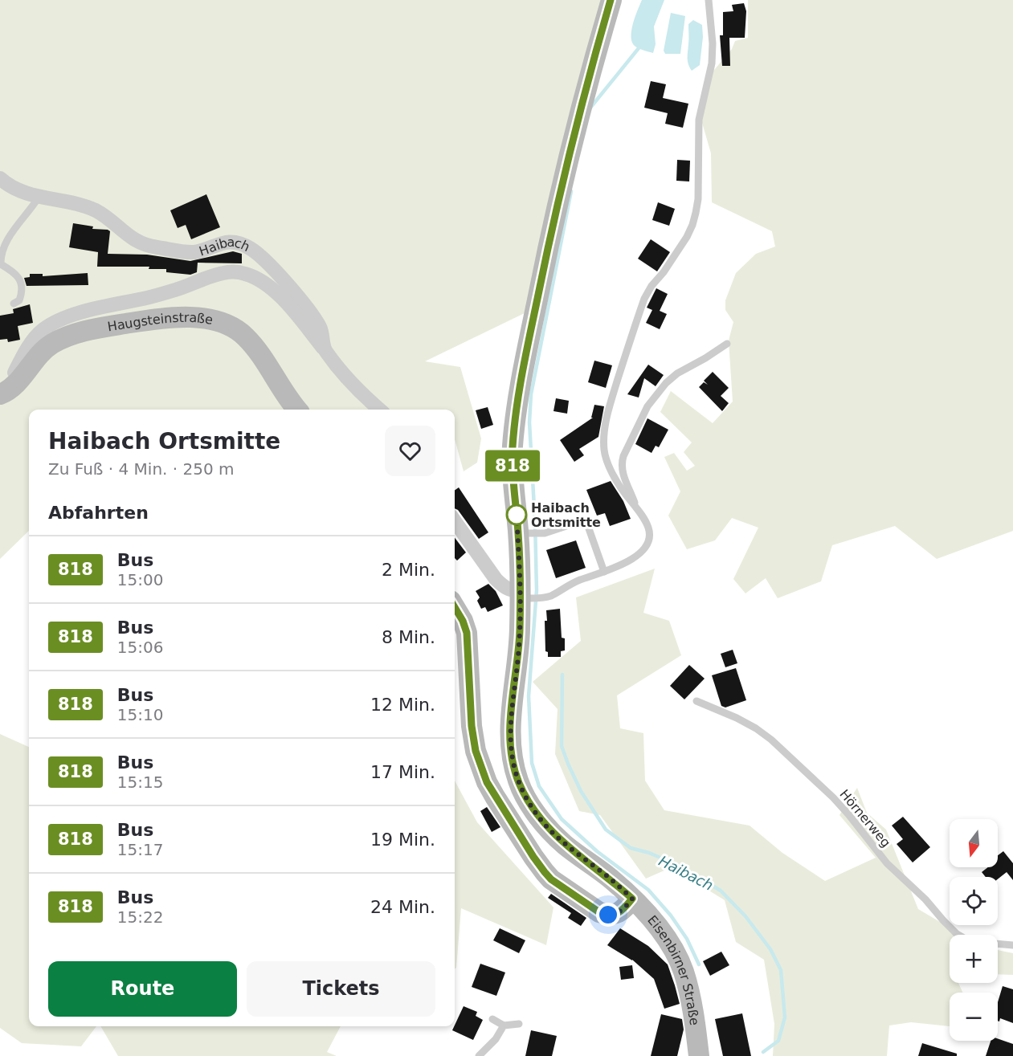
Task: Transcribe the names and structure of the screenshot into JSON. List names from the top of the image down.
{
  "streets": {
    "main road": ["Haugsteinstraße", "Eisenbirner Straße"],
    "street": ["Haibach"],
    "lane": ["Hörnerweg"]
  },
  "water": ["Haibach"],
  "places": ["Haibach Ortsmitte"],
  "lines": ["bus line 818"],
  "north": "bottom",
  "page": {
    "on_map": "818",
    "heading": [
      ["Haibach Ortsmitte", "Zu Fuß · 4 Min. · 250 m"],
      "Abfahrten"
    ],
    "list": [
      {
        "mark": "818",
        "name": "Bus",
        "note": "15:00",
        "value": "2 Min."
      },
      {
        "mark": "818",
        "name": "Bus",
        "note": "15:06",
        "value": "8 Min."
      },
      {
        "mark": "818",
        "name": "Bus",
        "note": "15:10",
        "value": "12 Min."
      },
      {
        "mark": "818",
        "name": "Bus",
        "note": "15:15",
        "value": "17 Min."
      },
      {
        "mark": "818",
        "name": "Bus",
        "note": "15:17",
        "value": "19 Min."
      },
      {
        "mark": "818",
        "name": "Bus",
        "note": "15:22",
        "value": "24 Min."
      }
    ],
    "map_buttons": ["+", "−"],
    "buttons": ["Route", "Tickets"]
  }
}
